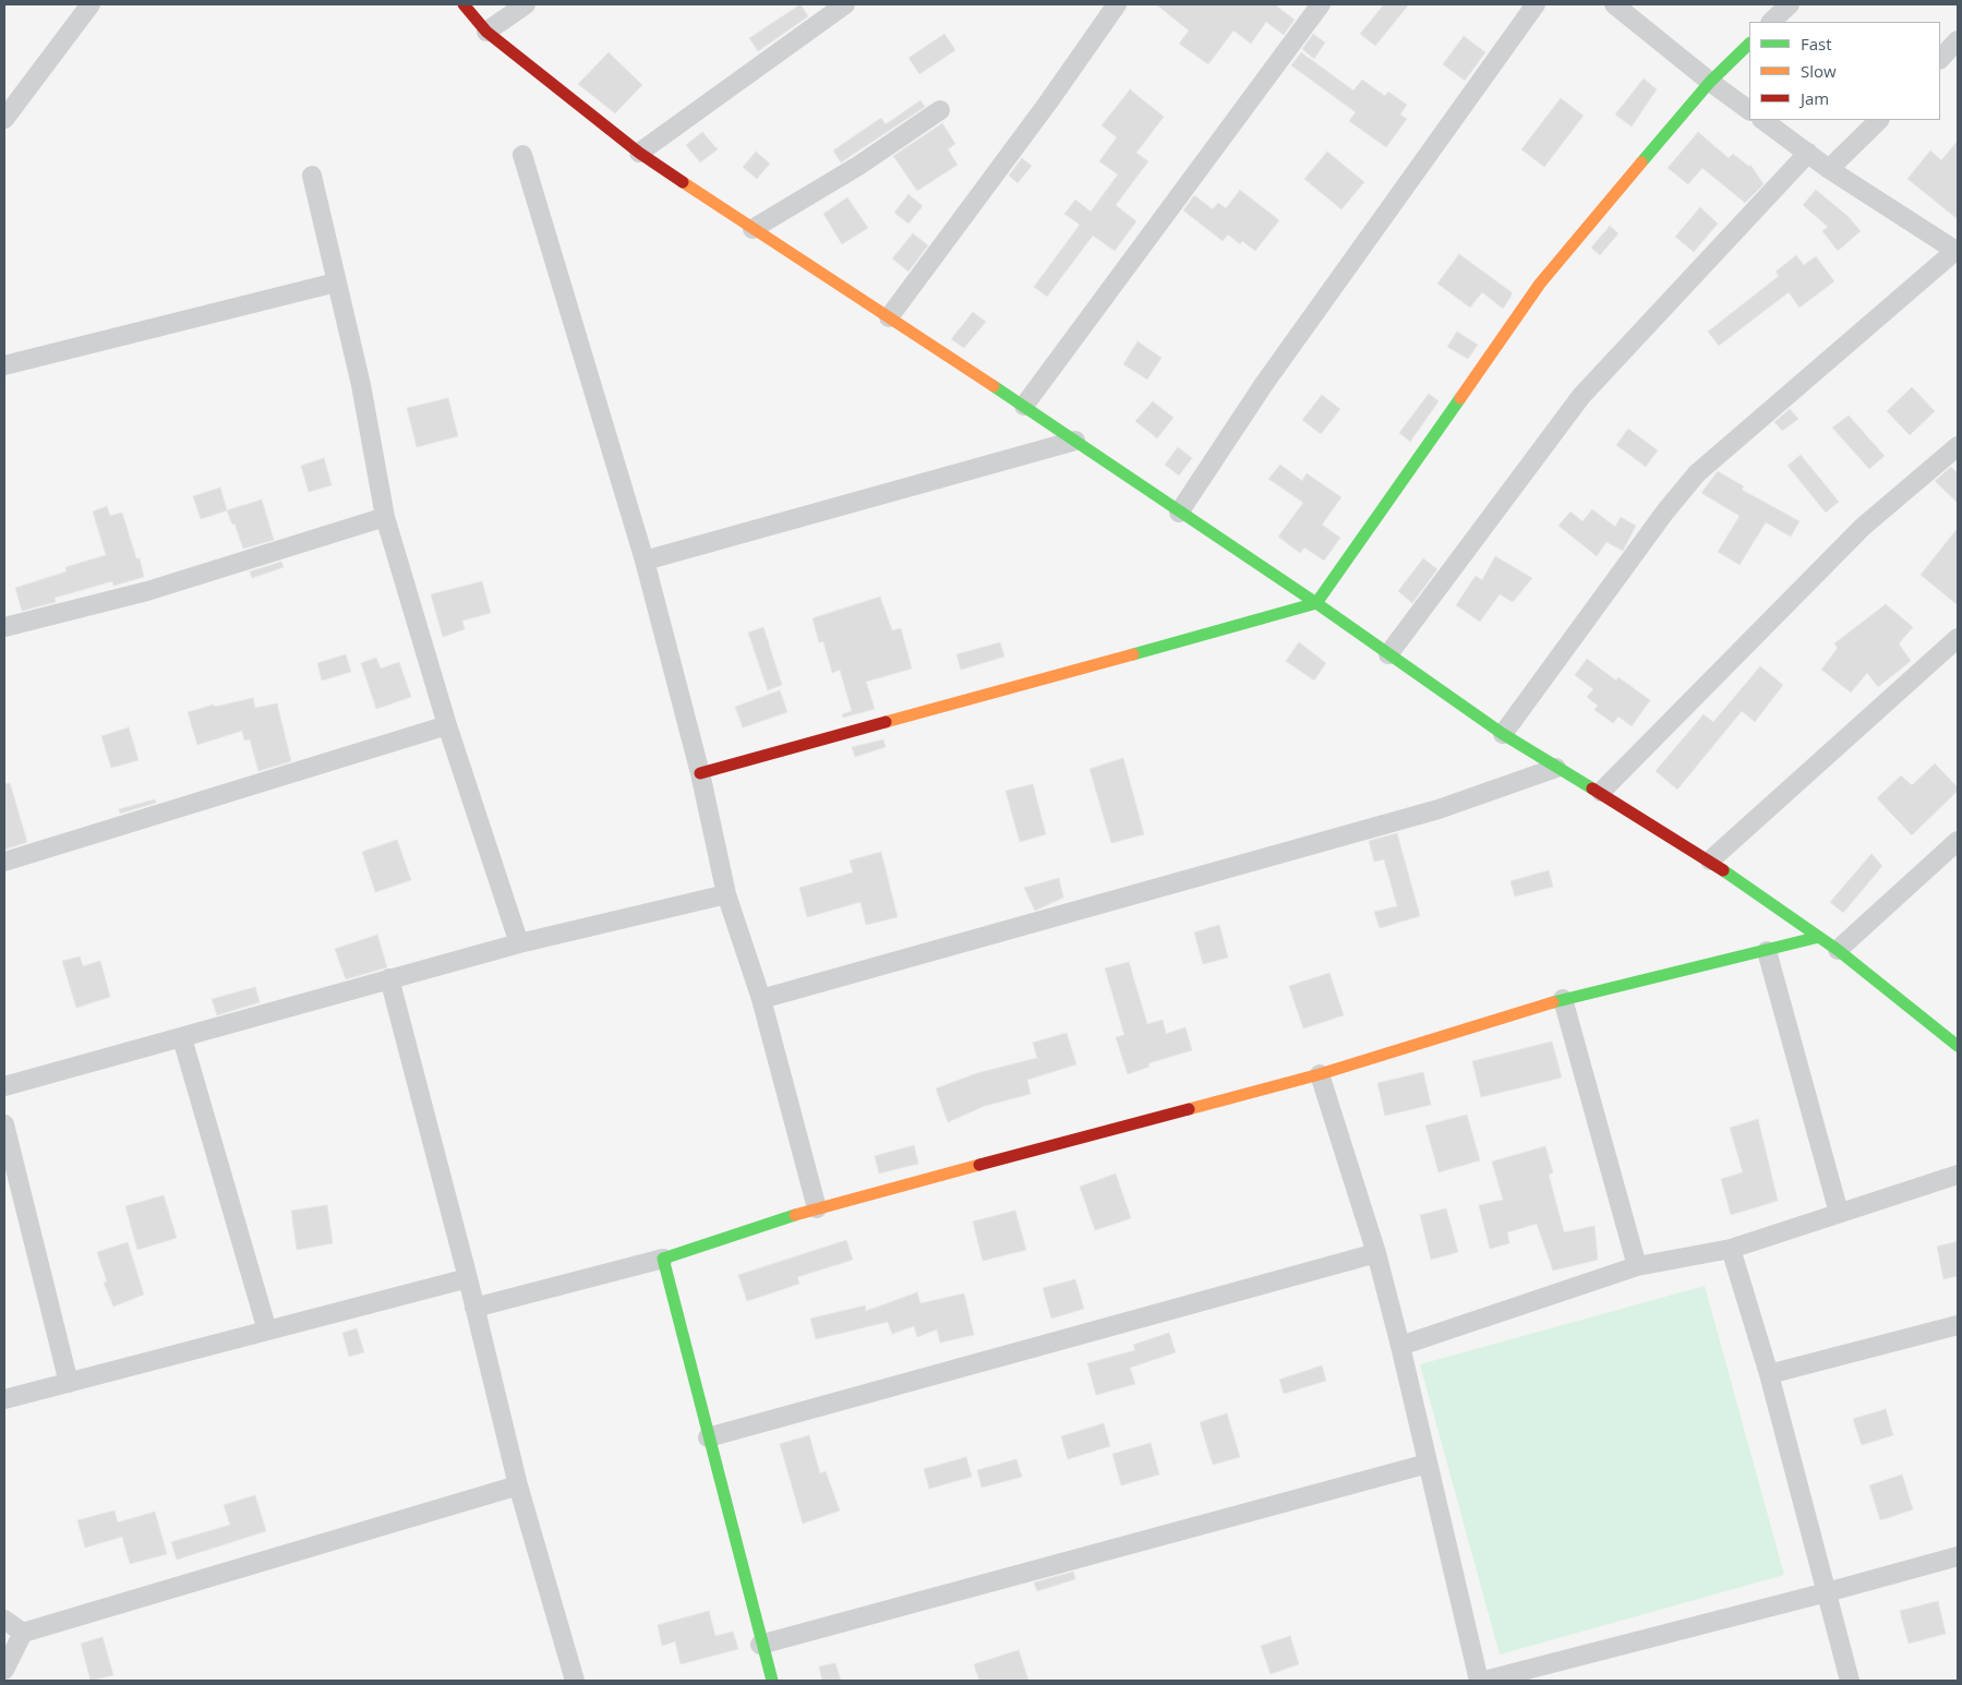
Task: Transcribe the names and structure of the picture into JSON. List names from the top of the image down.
{
  "legend": ["Fast", "Slow", "Jam"]
}
